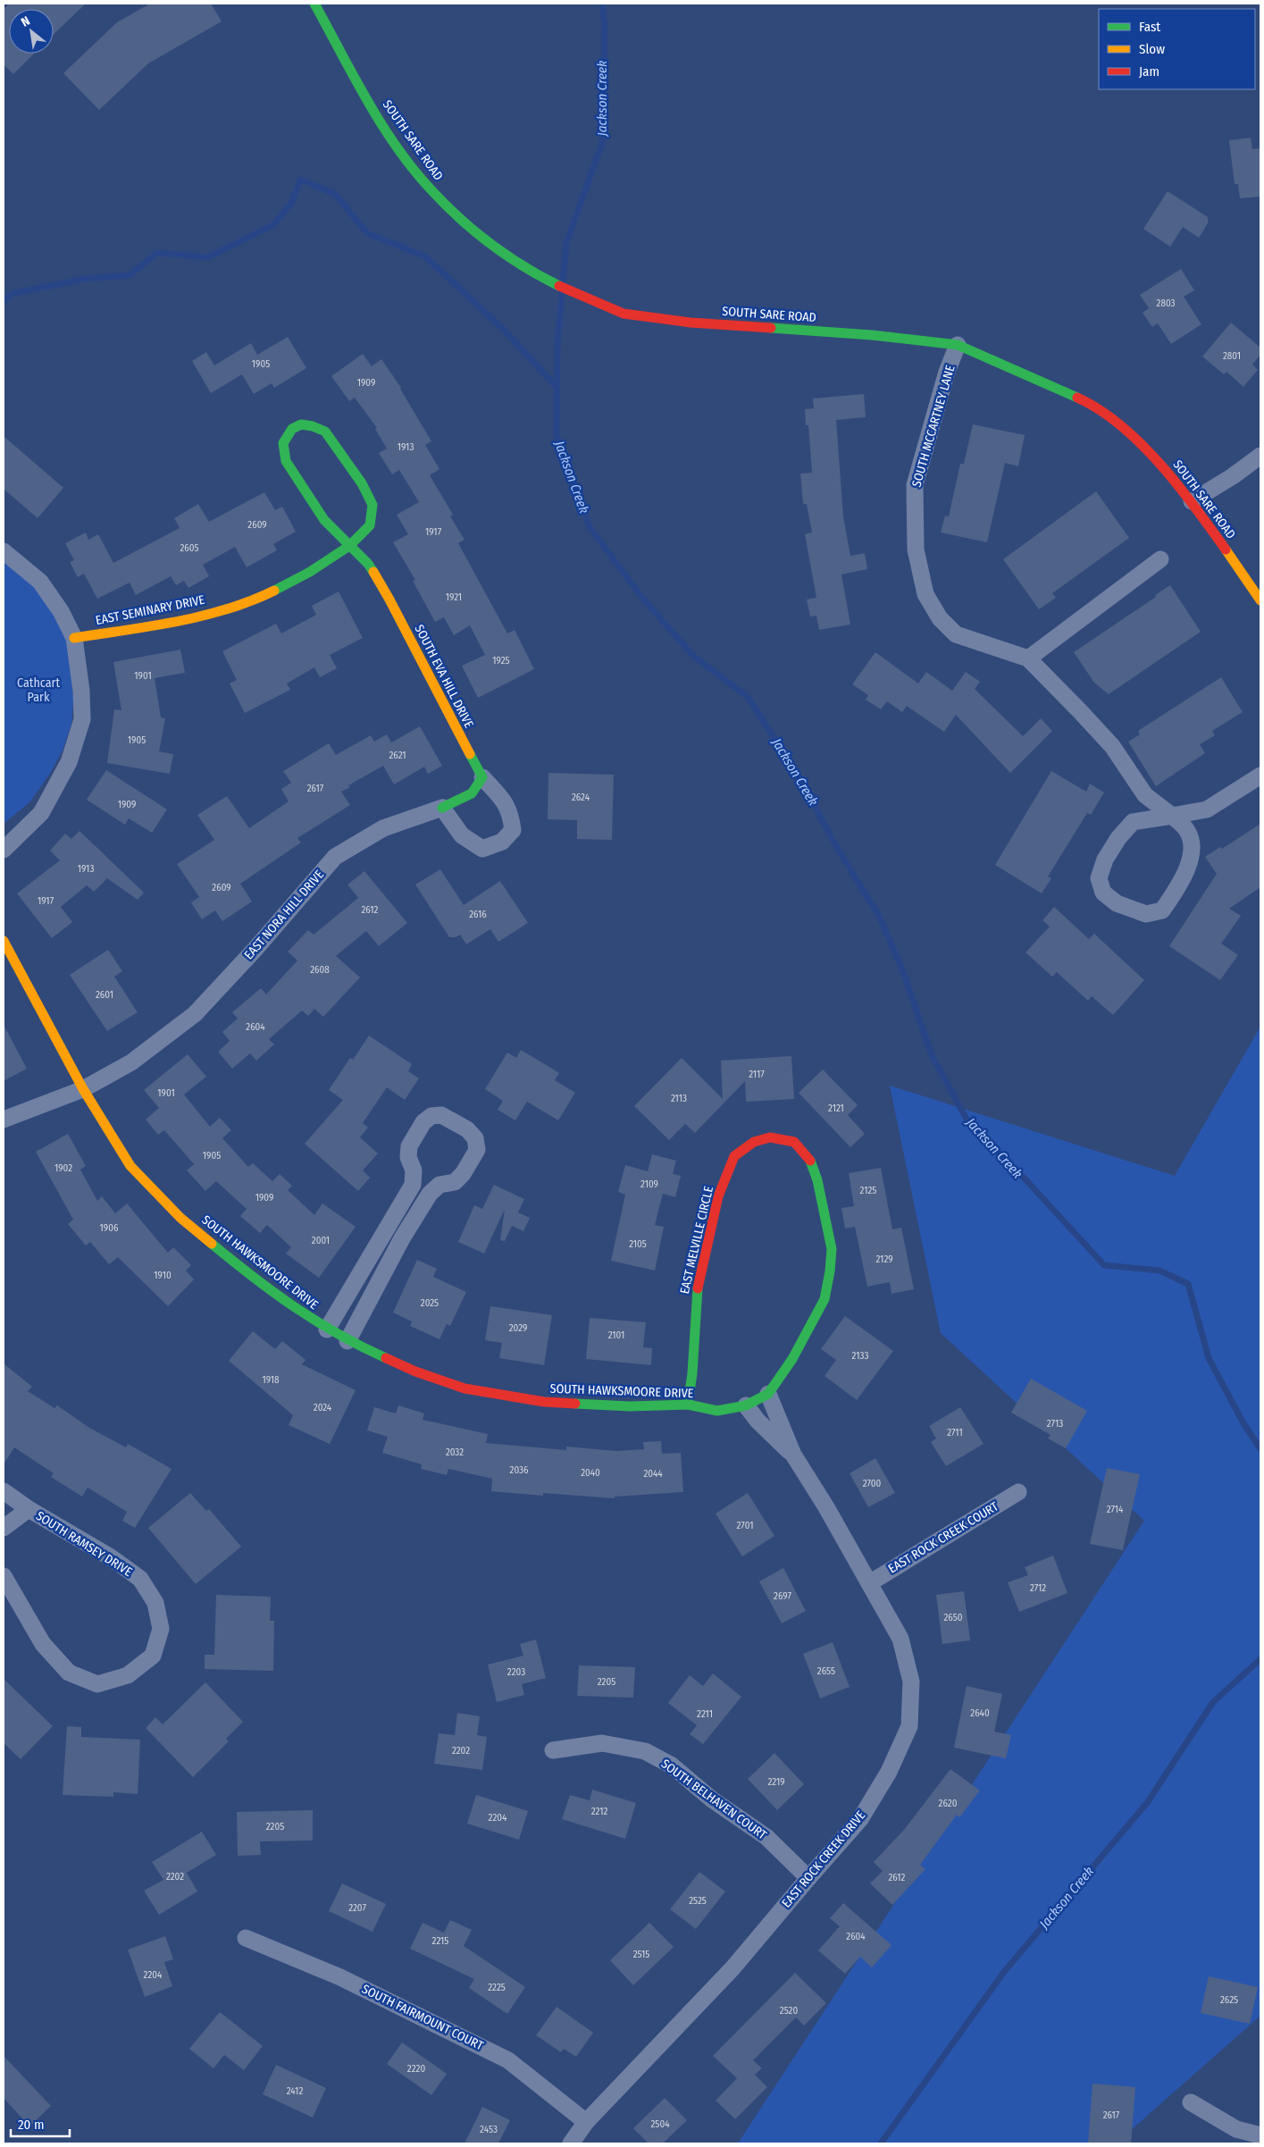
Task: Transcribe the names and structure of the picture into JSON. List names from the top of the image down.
{
  "streets": {
    "street": [
      "SOUTH SARE ROAD",
      "SOUTH MCCARTNEY LANE",
      "EAST SEMINARY DRIVE",
      "SOUTH EVA HILL DRIVE",
      "EAST NORA HILL DRIVE",
      "EAST MELVILLE CIRCLE",
      "SOUTH HAWKSMOORE DRIVE",
      "EAST ROCK CREEK COURT",
      "SOUTH RAMSEY DRIVE",
      "SOUTH BELHAVEN COURT",
      "EAST ROCK CREEK DRIVE",
      "SOUTH FAIRMOUNT COURT"
    ]
  },
  "crossings": [
    ["SOUTH SARE ROAD", "SOUTH MCCARTNEY LANE"],
    ["EAST SEMINARY DRIVE", "SOUTH EVA HILL DRIVE"],
    ["EAST NORA HILL DRIVE", "SOUTH HAWKSMOORE DRIVE"],
    ["EAST MELVILLE CIRCLE", "SOUTH HAWKSMOORE DRIVE"],
    ["EAST MELVILLE CIRCLE", "EAST ROCK CREEK DRIVE"],
    ["SOUTH HAWKSMOORE DRIVE", "EAST ROCK CREEK DRIVE"],
    ["EAST ROCK CREEK COURT", "EAST ROCK CREEK DRIVE"],
    ["SOUTH BELHAVEN COURT", "EAST ROCK CREEK DRIVE"],
    ["EAST ROCK CREEK DRIVE", "SOUTH FAIRMOUNT COURT"]
  ],
  "water": ["Jackson Creek"],
  "parks": ["Cathcart Park"],
  "house_numbers": [
    "2803",
    "2801",
    "1905",
    "1909",
    "1913",
    "2609",
    "1917",
    "2605",
    "1921",
    "1925",
    "1901",
    "1905",
    "2621",
    "2617",
    "2624",
    "1909",
    "1913",
    "2609",
    "1917",
    "2612",
    "2616",
    "2608",
    "2601",
    "2604",
    "2117",
    "1901",
    "2113",
    "2121",
    "1905",
    "1902",
    "2109",
    "2125",
    "1909",
    "1906",
    "2001",
    "2105",
    "2129",
    "1910",
    "2025",
    "2029",
    "2101",
    "2133",
    "1918",
    "2024",
    "2713",
    "2711",
    "2032",
    "2036",
    "2040",
    "2044",
    "2700",
    "2714",
    "2701",
    "2712",
    "2697",
    "2650",
    "2655",
    "2203",
    "2205",
    "2640",
    "2211",
    "2202",
    "2219",
    "2620",
    "2212",
    "2204",
    "2205",
    "2202",
    "2612",
    "2525",
    "2207",
    "2604",
    "2215",
    "2515",
    "2204",
    "2225",
    "2625",
    "2520",
    "2220",
    "2412",
    "2617",
    "2504",
    "2453"
  ],
  "legend": ["Fast", "Slow", "Jam"],
  "scale_bar": "20 m",
  "north": "top left"
}
